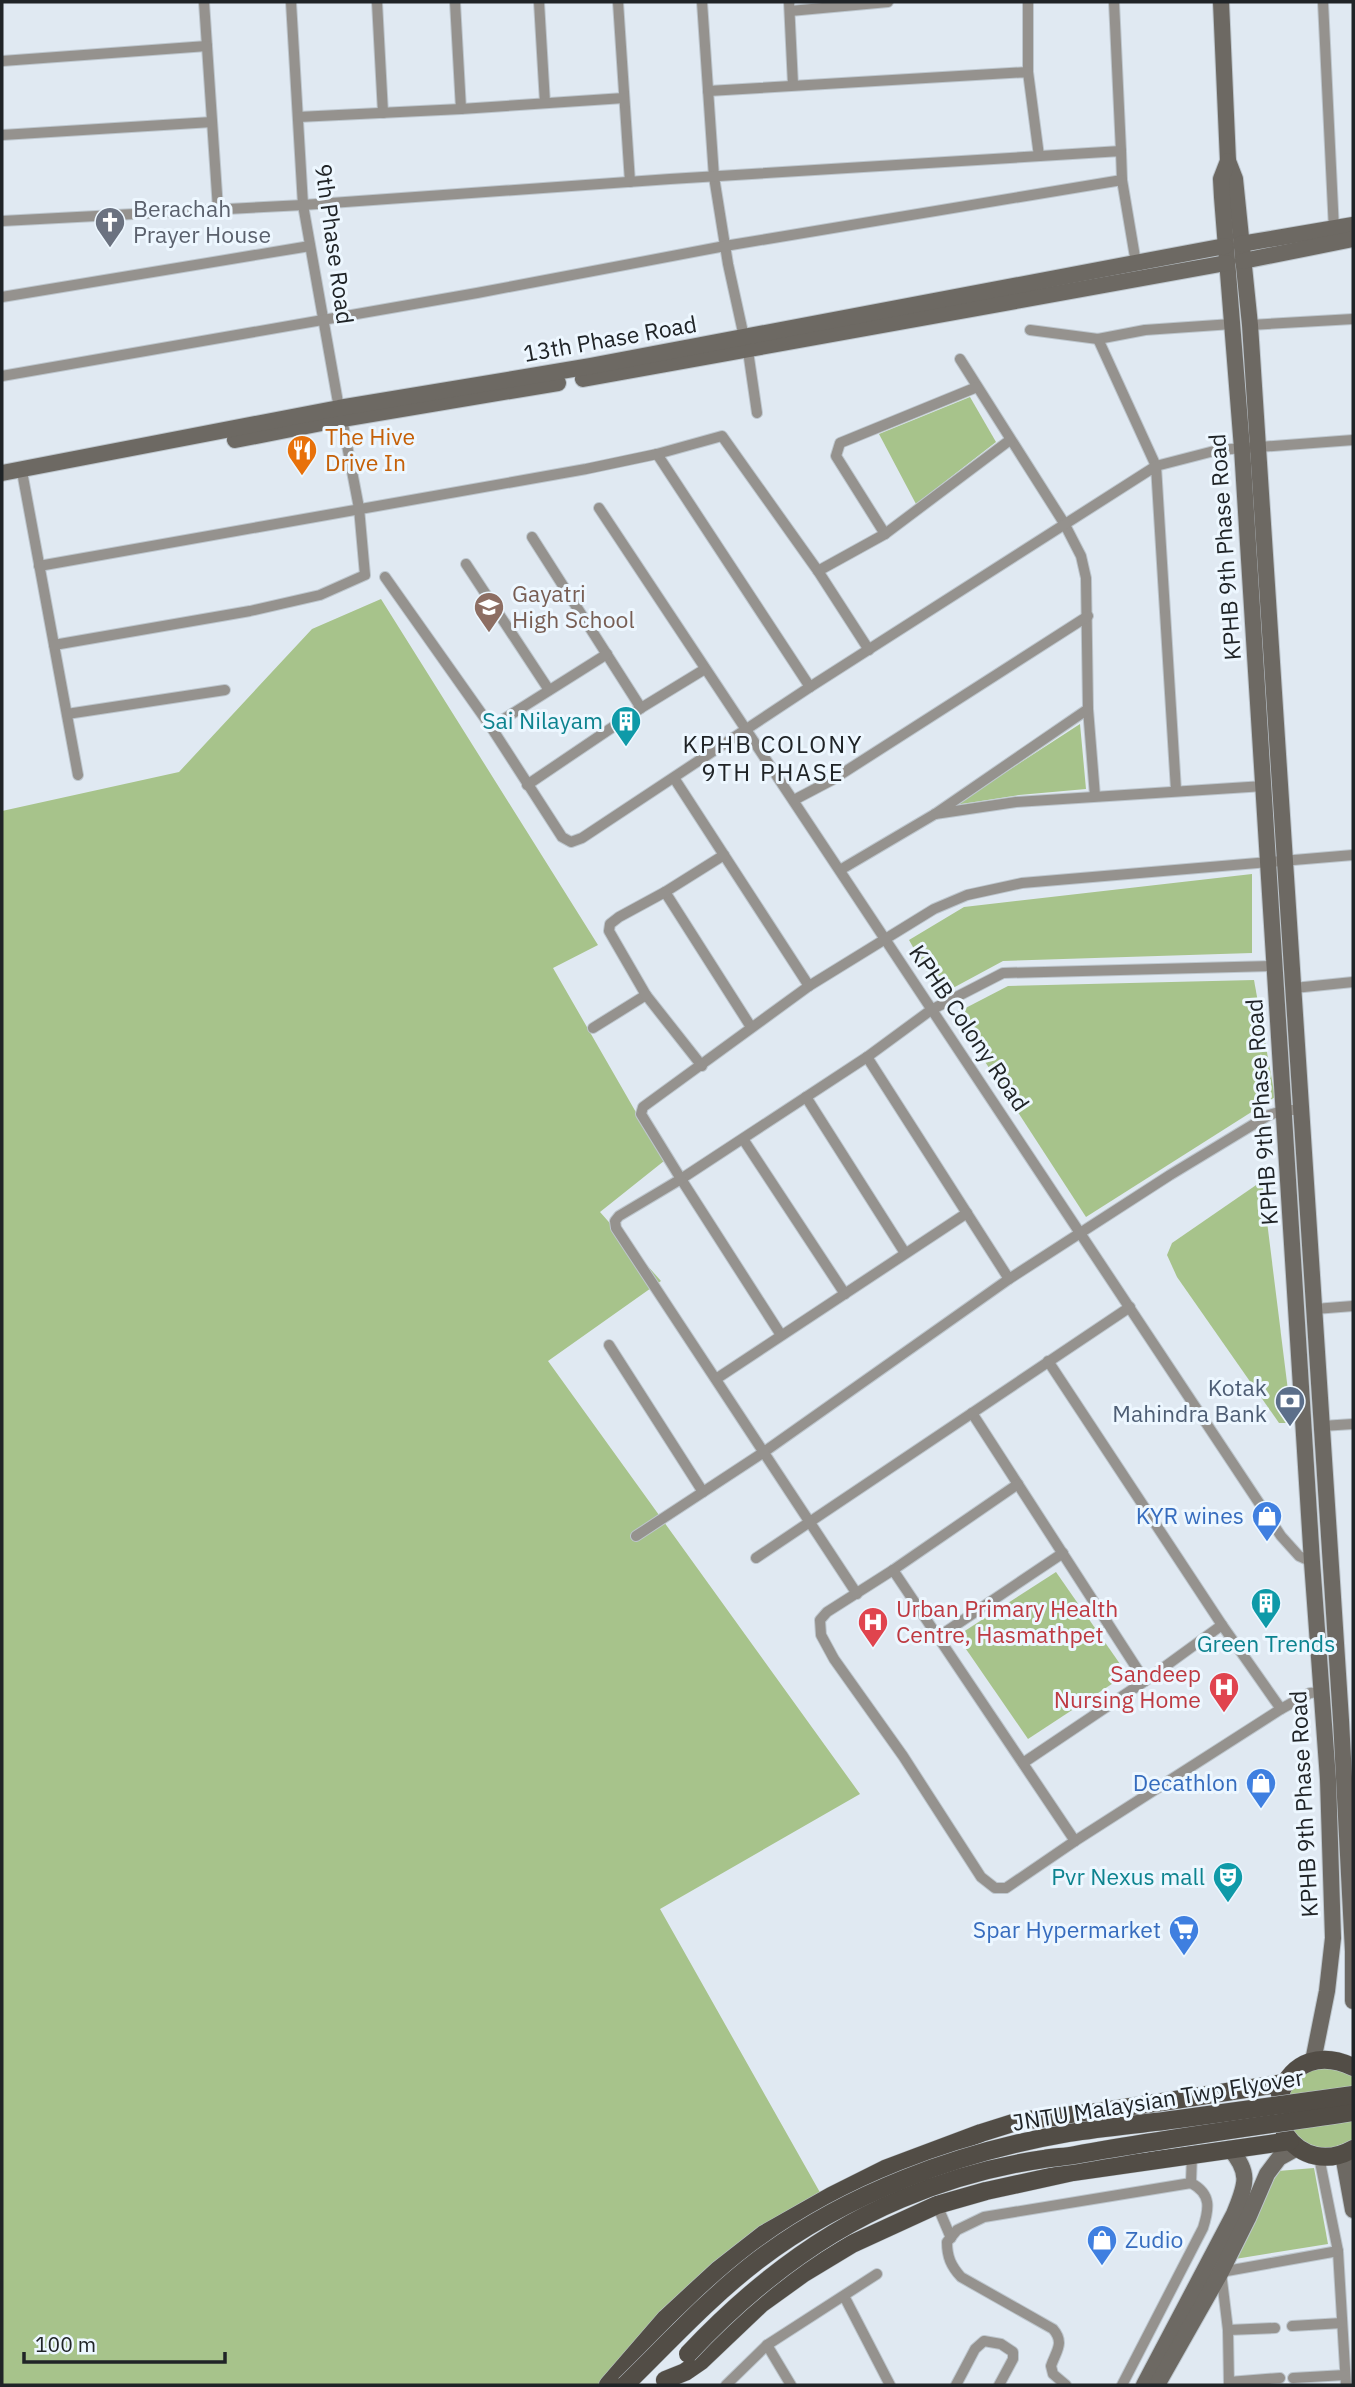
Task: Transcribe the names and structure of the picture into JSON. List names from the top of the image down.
{
  "streets": {
    "main road": ["JNTU Malaysian Twp Flyover"],
    "street": [
      "9th Phase Road",
      "13th Phase Road",
      "KPHB 9th Phase Road",
      "KPHB Colony Road"
    ]
  },
  "crossings": [
    ["9th Phase Road", "13th Phase Road"],
    ["13th Phase Road", "KPHB 9th Phase Road"],
    ["KPHB 9th Phase Road", "KPHB Colony Road"]
  ],
  "districts": ["KPHB COLONY 9TH PHASE"],
  "places": {
    "church": ["Berachah Prayer House"],
    "restaurant": ["The Hive Drive In"],
    "school or university": ["Gayatri High School"],
    "building": ["Sai Nilayam", "Green Trends"],
    "bank": ["Kotak Mahindra Bank"],
    "shop": ["KYR wines", "Decathlon", "Zudio"],
    "hospital": ["Urban Primary Health Centre, Hasmathpet", "Sandeep Nursing Home"],
    "theatre": ["Pvr Nexus mall"],
    "supermarket": ["Spar Hypermarket"]
  },
  "scale_bar": "100 m"
}
